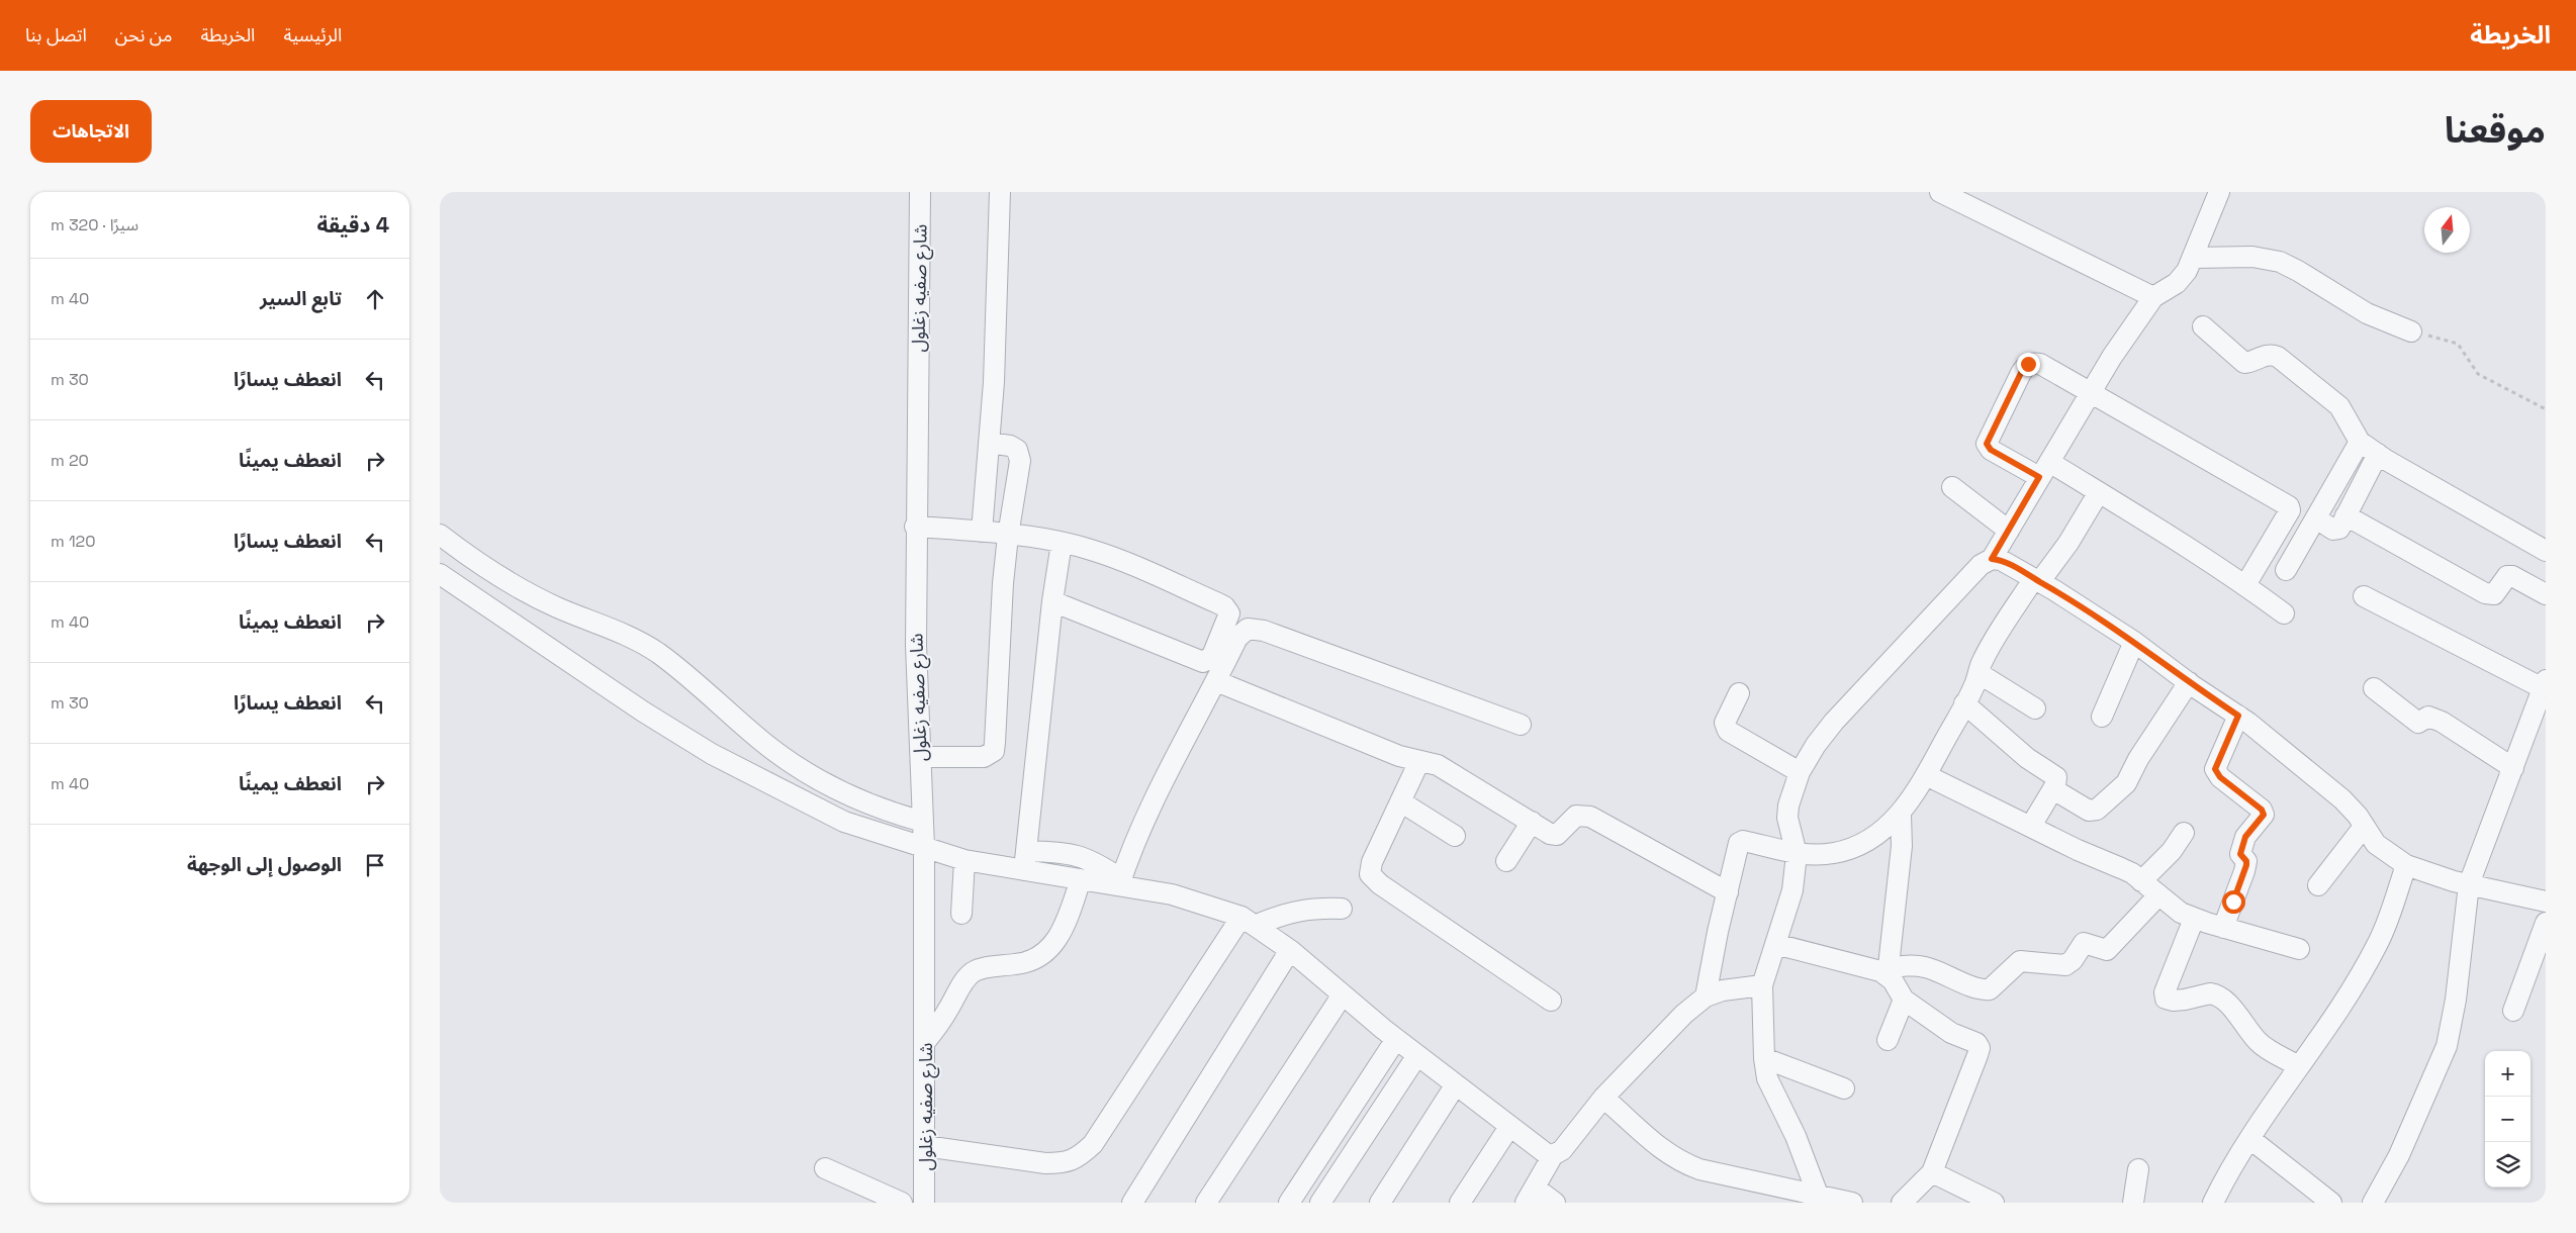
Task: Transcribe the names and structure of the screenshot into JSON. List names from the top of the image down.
{
  "streets": {
    "street": ["شارع صفيه زغلول"]
  },
  "north": "top",
  "page": {
    "header": "الخريطة",
    "nav": [
      "الرئيسية",
      "الخريطة",
      "من نحن",
      "اتصل بنا"
    ],
    "title": "موقعنا",
    "buttons": "الاتجاهات",
    "heading": ["4 دقيقة", "سيرًا · 320 m"],
    "list": [
      ["تابع السير", "40 m"],
      ["انعطف يسارًا", "30 m"],
      ["انعطف يمينًا", "20 m"],
      ["انعطف يسارًا", "120 m"],
      ["انعطف يمينًا", "40 m"],
      ["انعطف يسارًا", "30 m"],
      ["انعطف يمينًا", "40 m"],
      "الوصول إلى الوجهة"
    ],
    "map_buttons": ["+", "−"]
  }
}
